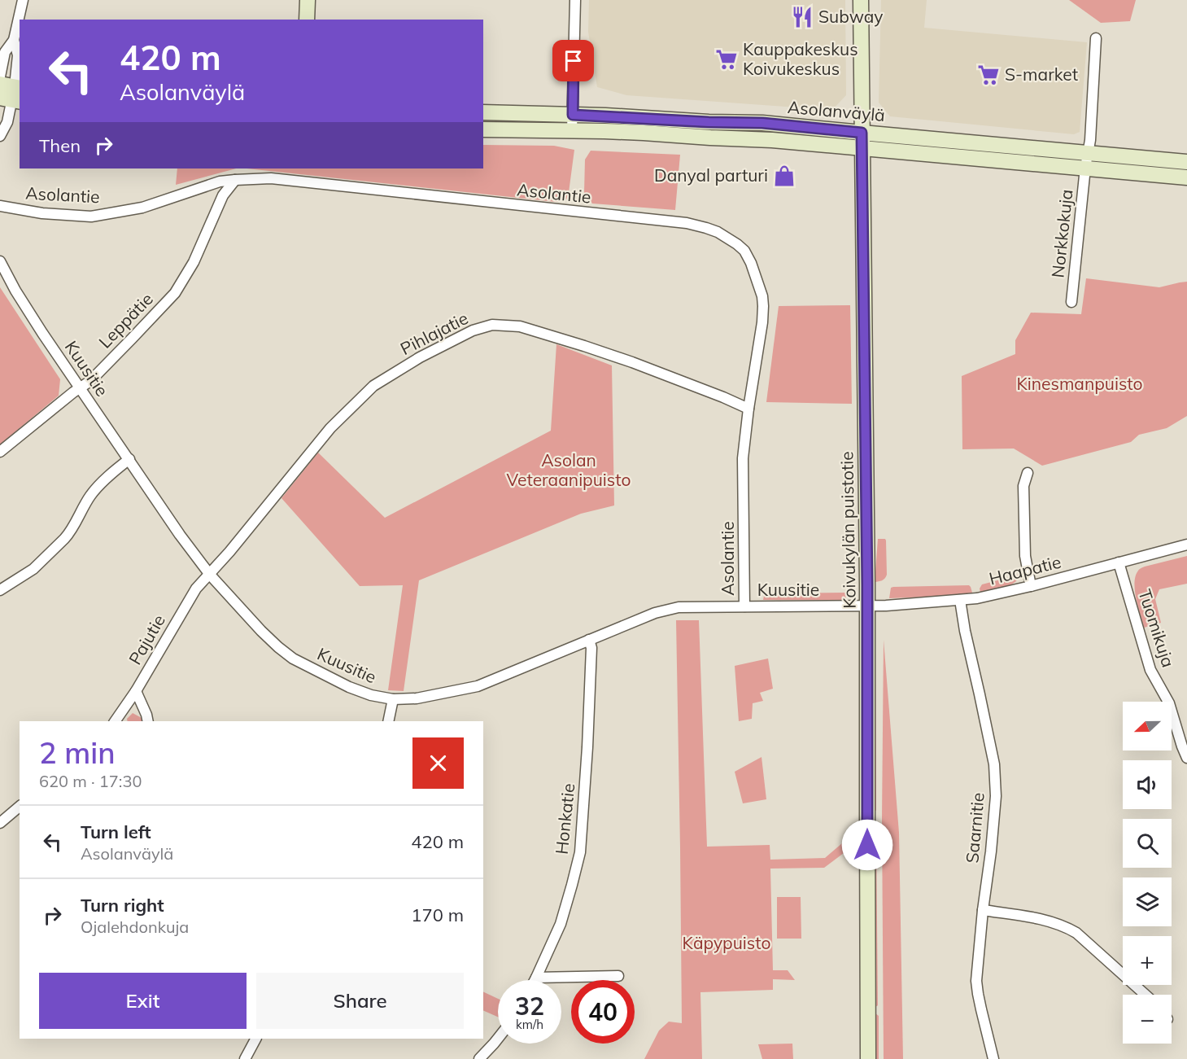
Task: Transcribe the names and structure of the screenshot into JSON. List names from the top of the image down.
{
  "streets": {
    "main road": ["Asolanväylä", "Koivukylän puistotie"],
    "street": [
      "Asolantie",
      "Norkkokuja",
      "Leppätie",
      "Pihlajatie",
      "Kuusitie",
      "Haapatie",
      "Tuomikuja",
      "Pajutie",
      "Honkatie",
      "Saarnitie"
    ]
  },
  "crossings": [
    ["Asolanväylä", "Norkkokuja"],
    ["Asolanväylä", "Koivukylän puistotie"],
    ["Asolantie", "Leppätie"],
    ["Asolantie", "Pihlajatie"],
    ["Asolantie", "Kuusitie"],
    ["Leppätie", "Kuusitie"],
    ["Pihlajatie", "Kuusitie"],
    ["Pihlajatie", "Pajutie"],
    ["Kuusitie", "Koivukylän puistotie"],
    ["Kuusitie", "Haapatie"],
    ["Kuusitie", "Pajutie"],
    ["Kuusitie", "Honkatie"],
    ["Koivukylän puistotie", "Haapatie"],
    ["Haapatie", "Tuomikuja"],
    ["Haapatie", "Saarnitie"]
  ],
  "parks": ["Kinesmanpuisto", "Asolan Veteraanipuisto", "Käpypuisto"],
  "places": {
    "restaurant": ["Subway"],
    "supermarket": ["Kauppakeskus Koivukeskus", "S-market"],
    "shop": ["Danyal parturi"]
  },
  "north": "left",
  "page": {
    "turn": ["420 m", "Asolanväylä"],
    "then": "Then",
    "map_buttons": ["+", "−"],
    "heading": ["2 min", "620 m · 17:30"],
    "list": [
      {
        "name": "Turn left",
        "note": "Asolanväylä",
        "value": "420 m"
      },
      {
        "name": "Turn right",
        "note": "Ojalehdonkuja",
        "value": "170 m"
      }
    ],
    "buttons": ["Exit", "Share"],
    "speed": "32 km/h",
    "limit": "40"
  }
}
